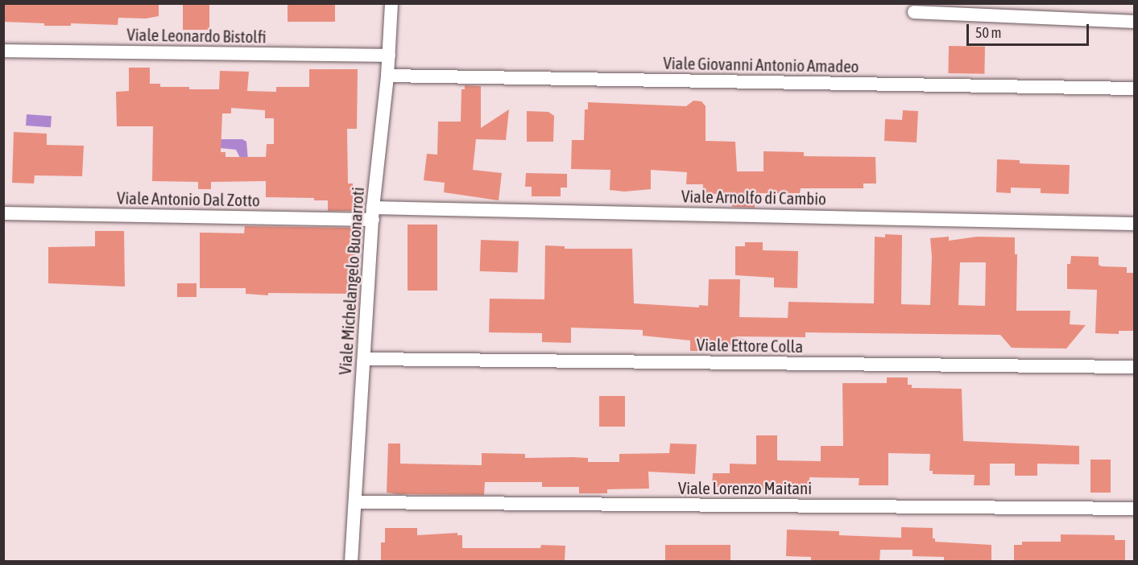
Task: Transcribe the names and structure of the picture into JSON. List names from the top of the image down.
{
  "streets": {
    "street": [
      "Viale Leonardo Bistolfi",
      "Viale Giovanni Antonio Amadeo",
      "Viale Arnolfo di Cambio",
      "Viale Antonio Dal Zotto",
      "Viale Michelangelo Buonarroti",
      "Viale Ettore Colla",
      "Viale Lorenzo Maitani"
    ]
  },
  "crossings": [
    ["Viale Leonardo Bistolfi", "Viale Michelangelo Buonarroti"],
    ["Viale Giovanni Antonio Amadeo", "Viale Michelangelo Buonarroti"],
    ["Viale Arnolfo di Cambio", "Viale Antonio Dal Zotto"],
    ["Viale Arnolfo di Cambio", "Viale Michelangelo Buonarroti"],
    ["Viale Antonio Dal Zotto", "Viale Michelangelo Buonarroti"],
    ["Viale Michelangelo Buonarroti", "Viale Ettore Colla"],
    ["Viale Michelangelo Buonarroti", "Viale Lorenzo Maitani"]
  ],
  "scale_bar": "50 m"
}
